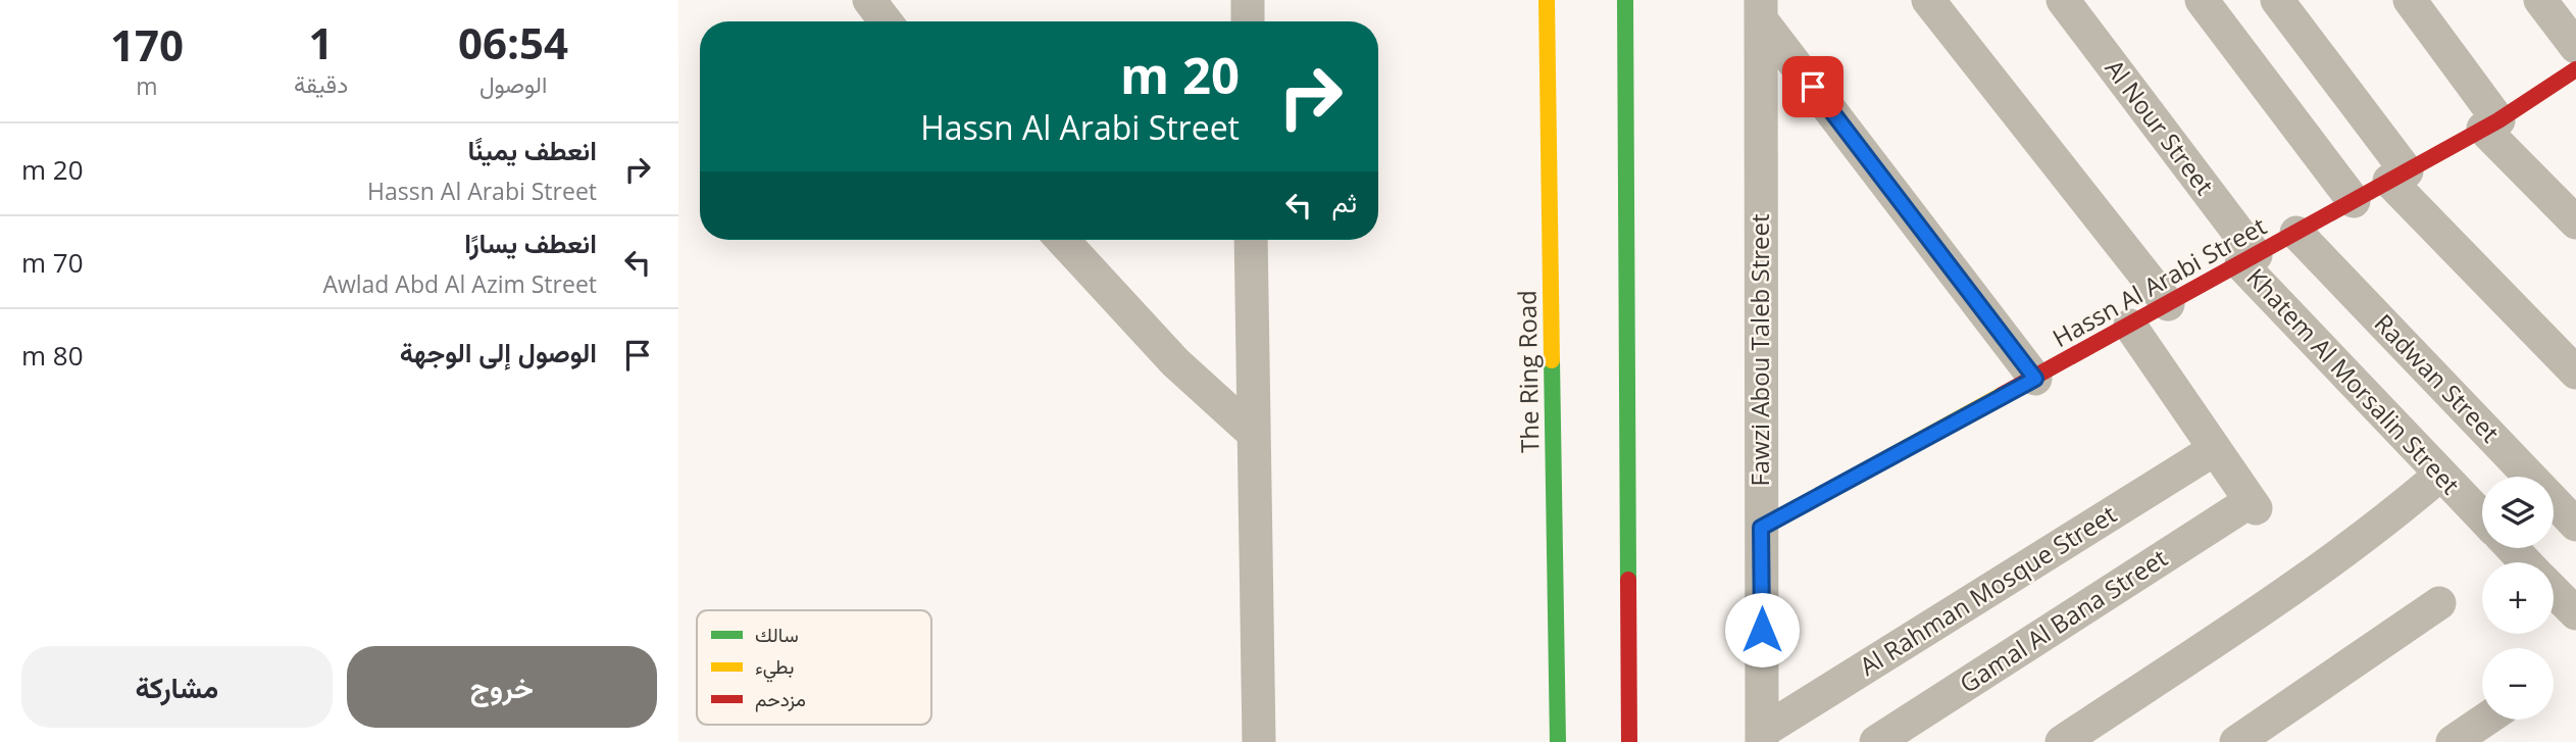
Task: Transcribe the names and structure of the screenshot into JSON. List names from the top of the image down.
{
  "streets": {
    "main road": ["Hassn Al Arabi Street", "The Ring Road"],
    "street": [
      "Al Nour Street",
      "Fawzi Abou Taleb Street",
      "Radwan Street",
      "Khatem Al Morsalin Street",
      "Al Rahman Mosque Street",
      "Gamal Al Bana Street"
    ]
  },
  "crossings": [
    ["Al Nour Street", "Hassn Al Arabi Street"],
    ["Al Nour Street", "Khatem Al Morsalin Street"],
    ["Hassn Al Arabi Street", "Fawzi Abou Taleb Street"],
    ["Hassn Al Arabi Street", "Radwan Street"],
    ["Hassn Al Arabi Street", "Khatem Al Morsalin Street"],
    ["Fawzi Abou Taleb Street", "Al Rahman Mosque Street"],
    ["Al Rahman Mosque Street", "Gamal Al Bana Street"]
  ],
  "legend": ["سالك", "بطيء", "مزدحم"],
  "page": {
    "eta": [
      "06:54",
      "الوصول",
      "1",
      "دقيقة",
      "170",
      "m"
    ],
    "turn": ["20 m", "Hassn Al Arabi Street"],
    "list": [
      {
        "name": "انعطف يمينًا",
        "note": "Hassn Al Arabi Street",
        "value": "20 m"
      },
      {
        "name": "انعطف يسارًا",
        "note": "Awlad Abd Al Azim Street",
        "value": "70 m"
      },
      {
        "name": "الوصول إلى الوجهة",
        "value": "80 m"
      }
    ],
    "then": "ثم",
    "map_buttons": ["+", "−"],
    "buttons": ["خروج", "مشاركة"]
  }
}
